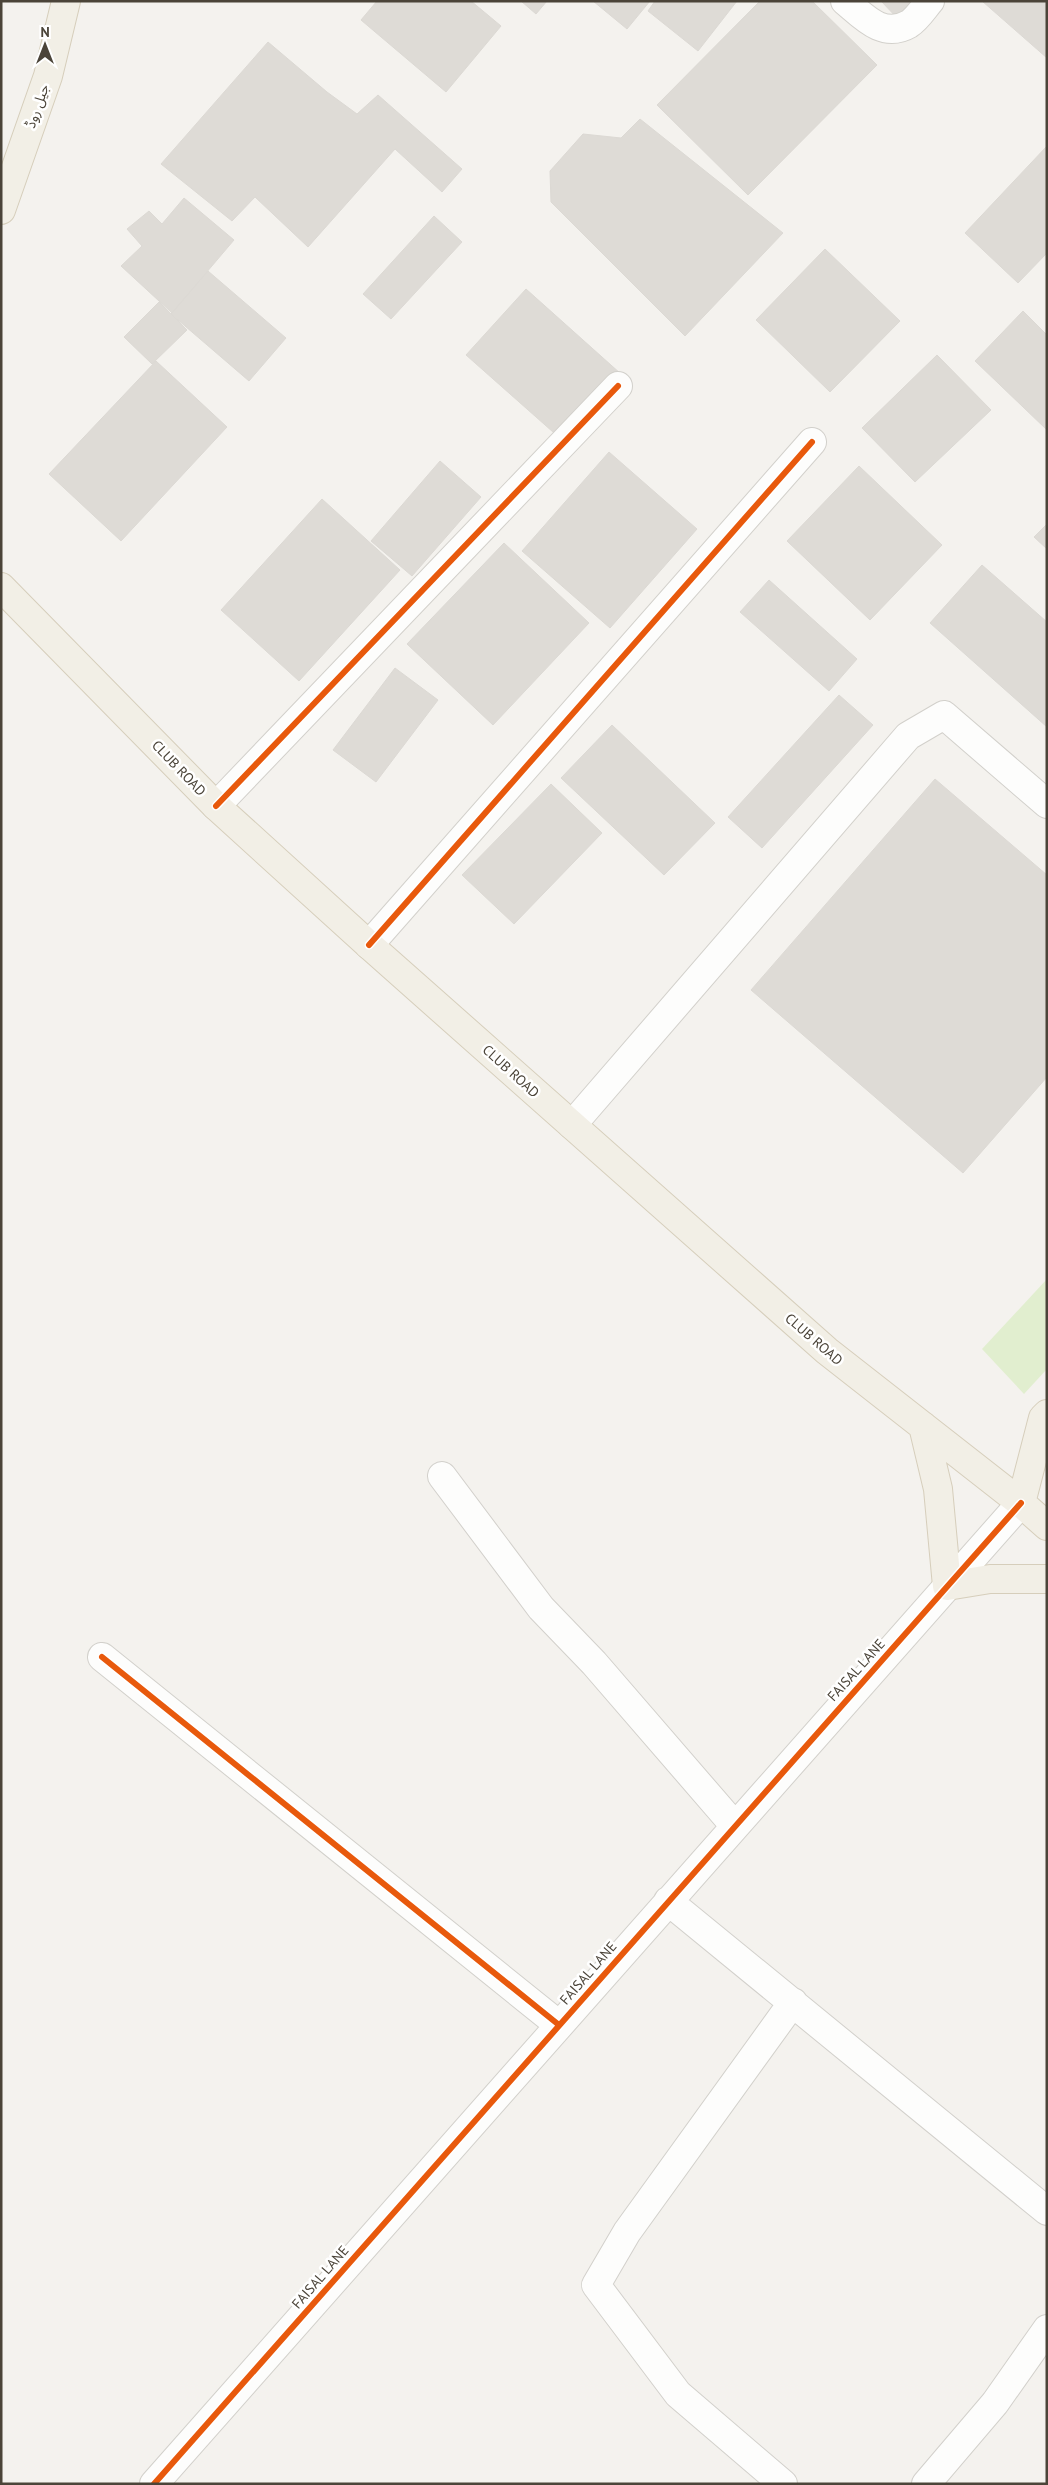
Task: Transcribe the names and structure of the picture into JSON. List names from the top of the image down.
{
  "streets": {
    "main road": ["جیل روڈ", "CLUB ROAD", "FAISAL LANE"]
  },
  "crossings": [
    ["CLUB ROAD", "FAISAL LANE"]
  ],
  "north": "top"
}
